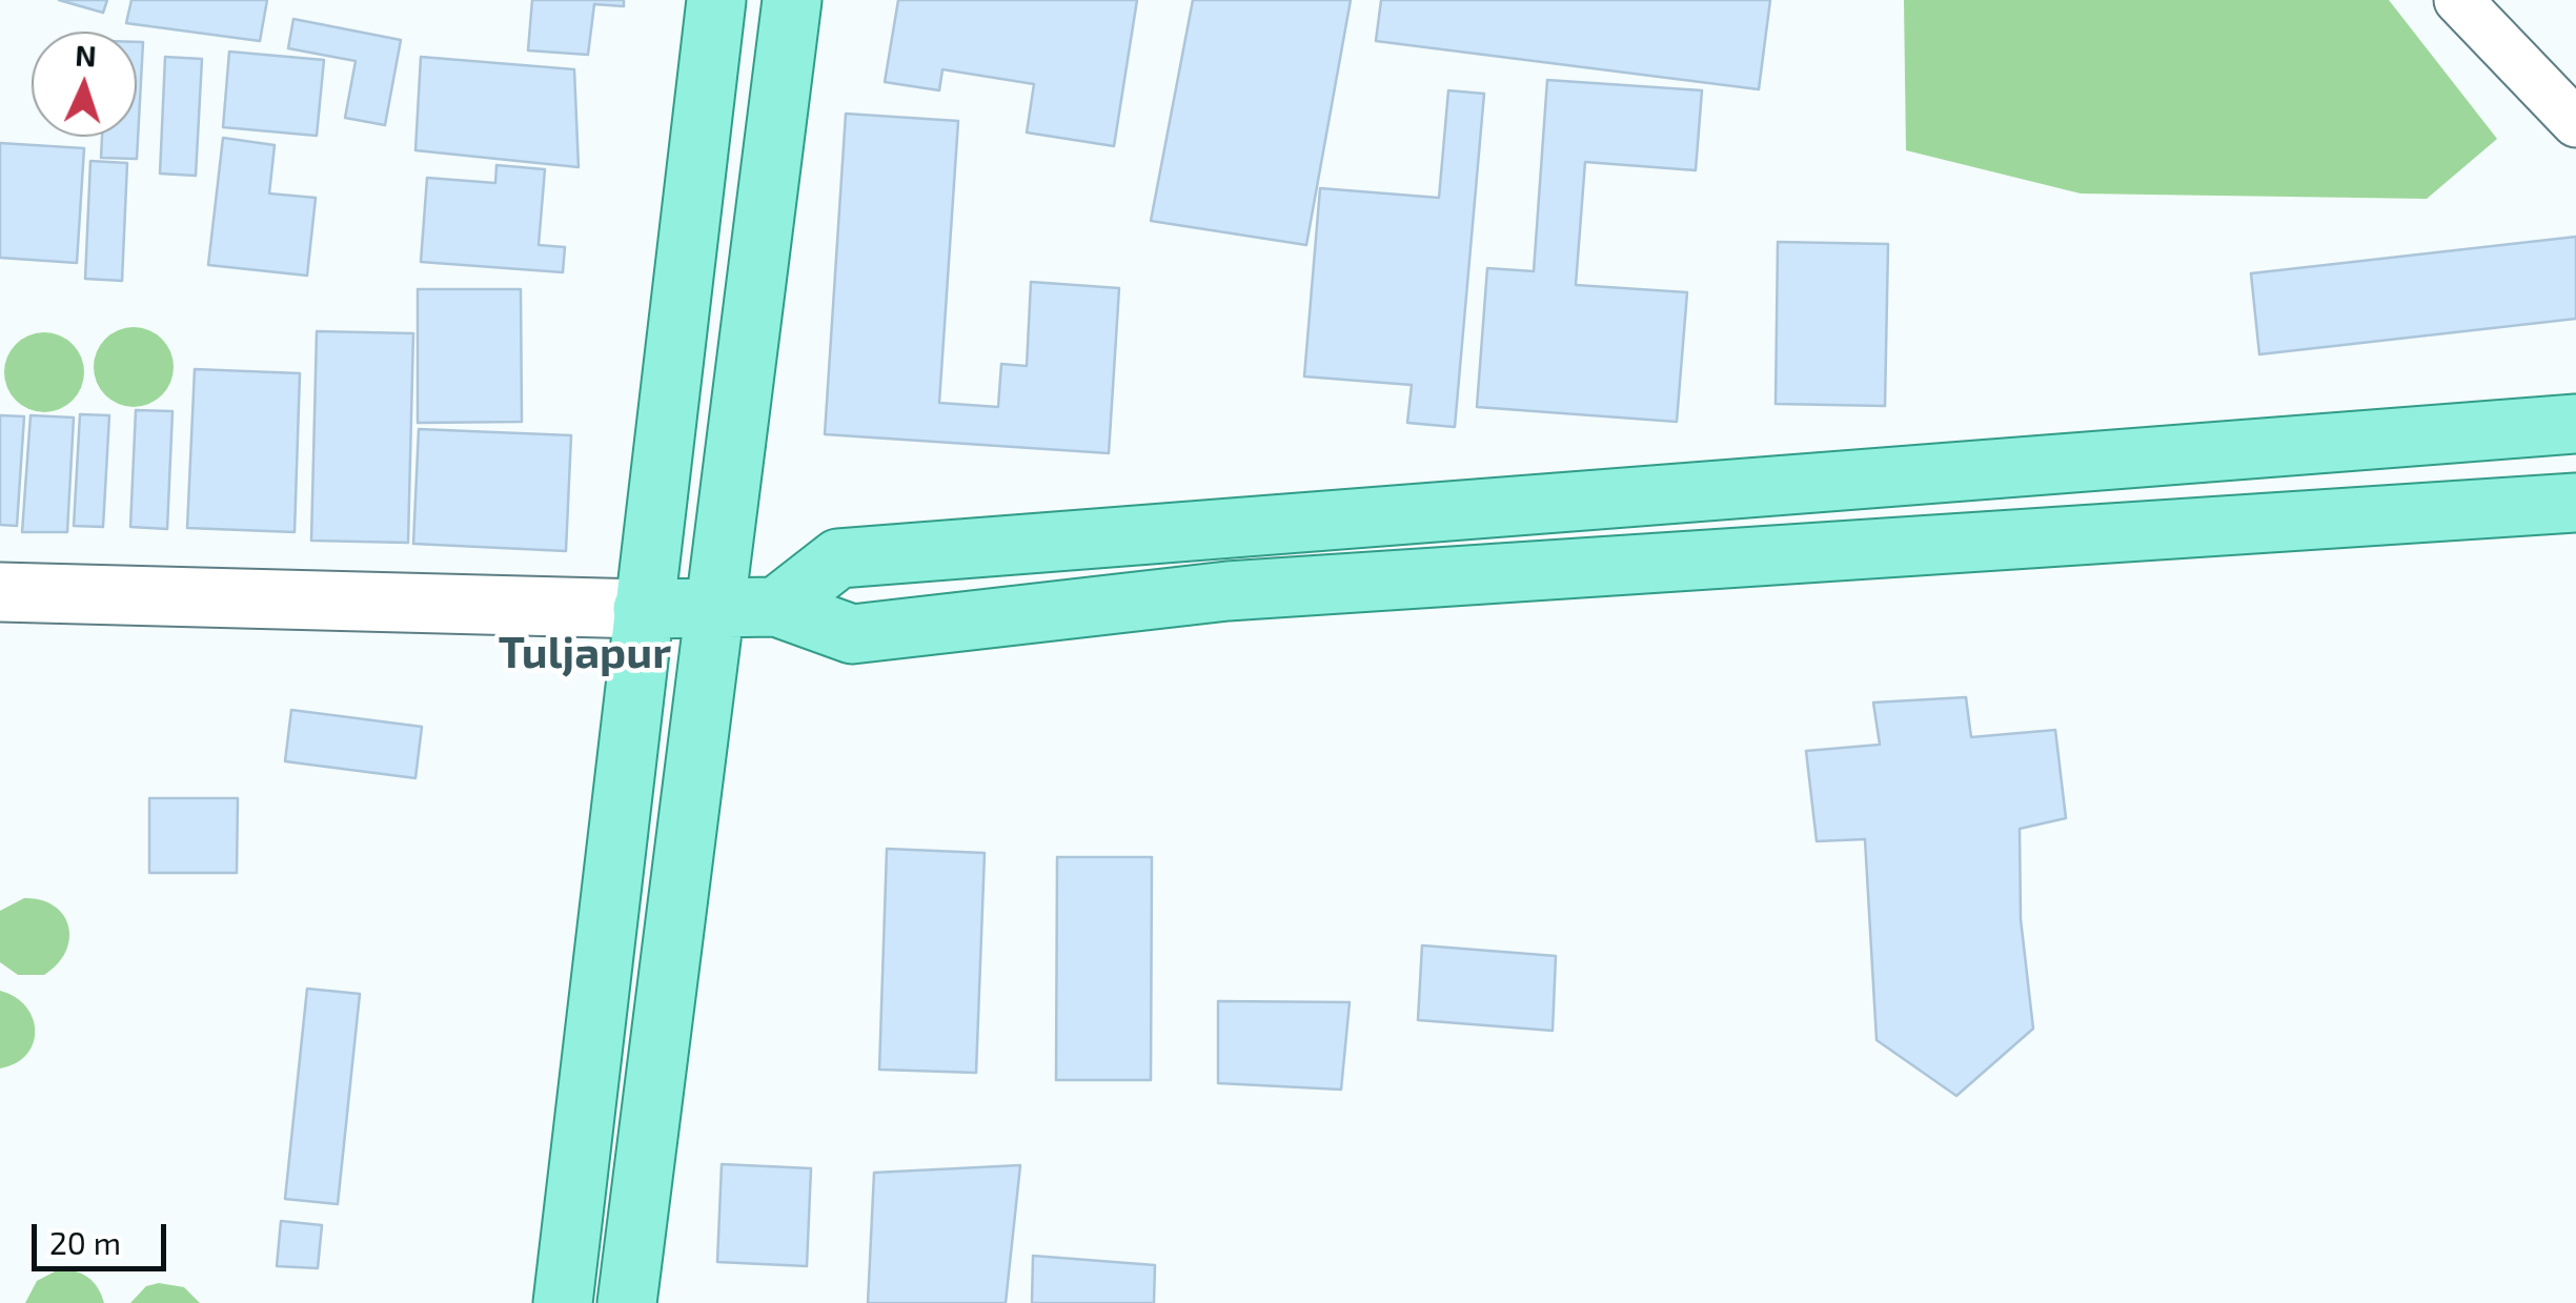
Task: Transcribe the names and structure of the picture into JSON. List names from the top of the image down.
{
  "districts": ["Tuljapur"],
  "scale_bar": "20 m",
  "north": "top"
}
